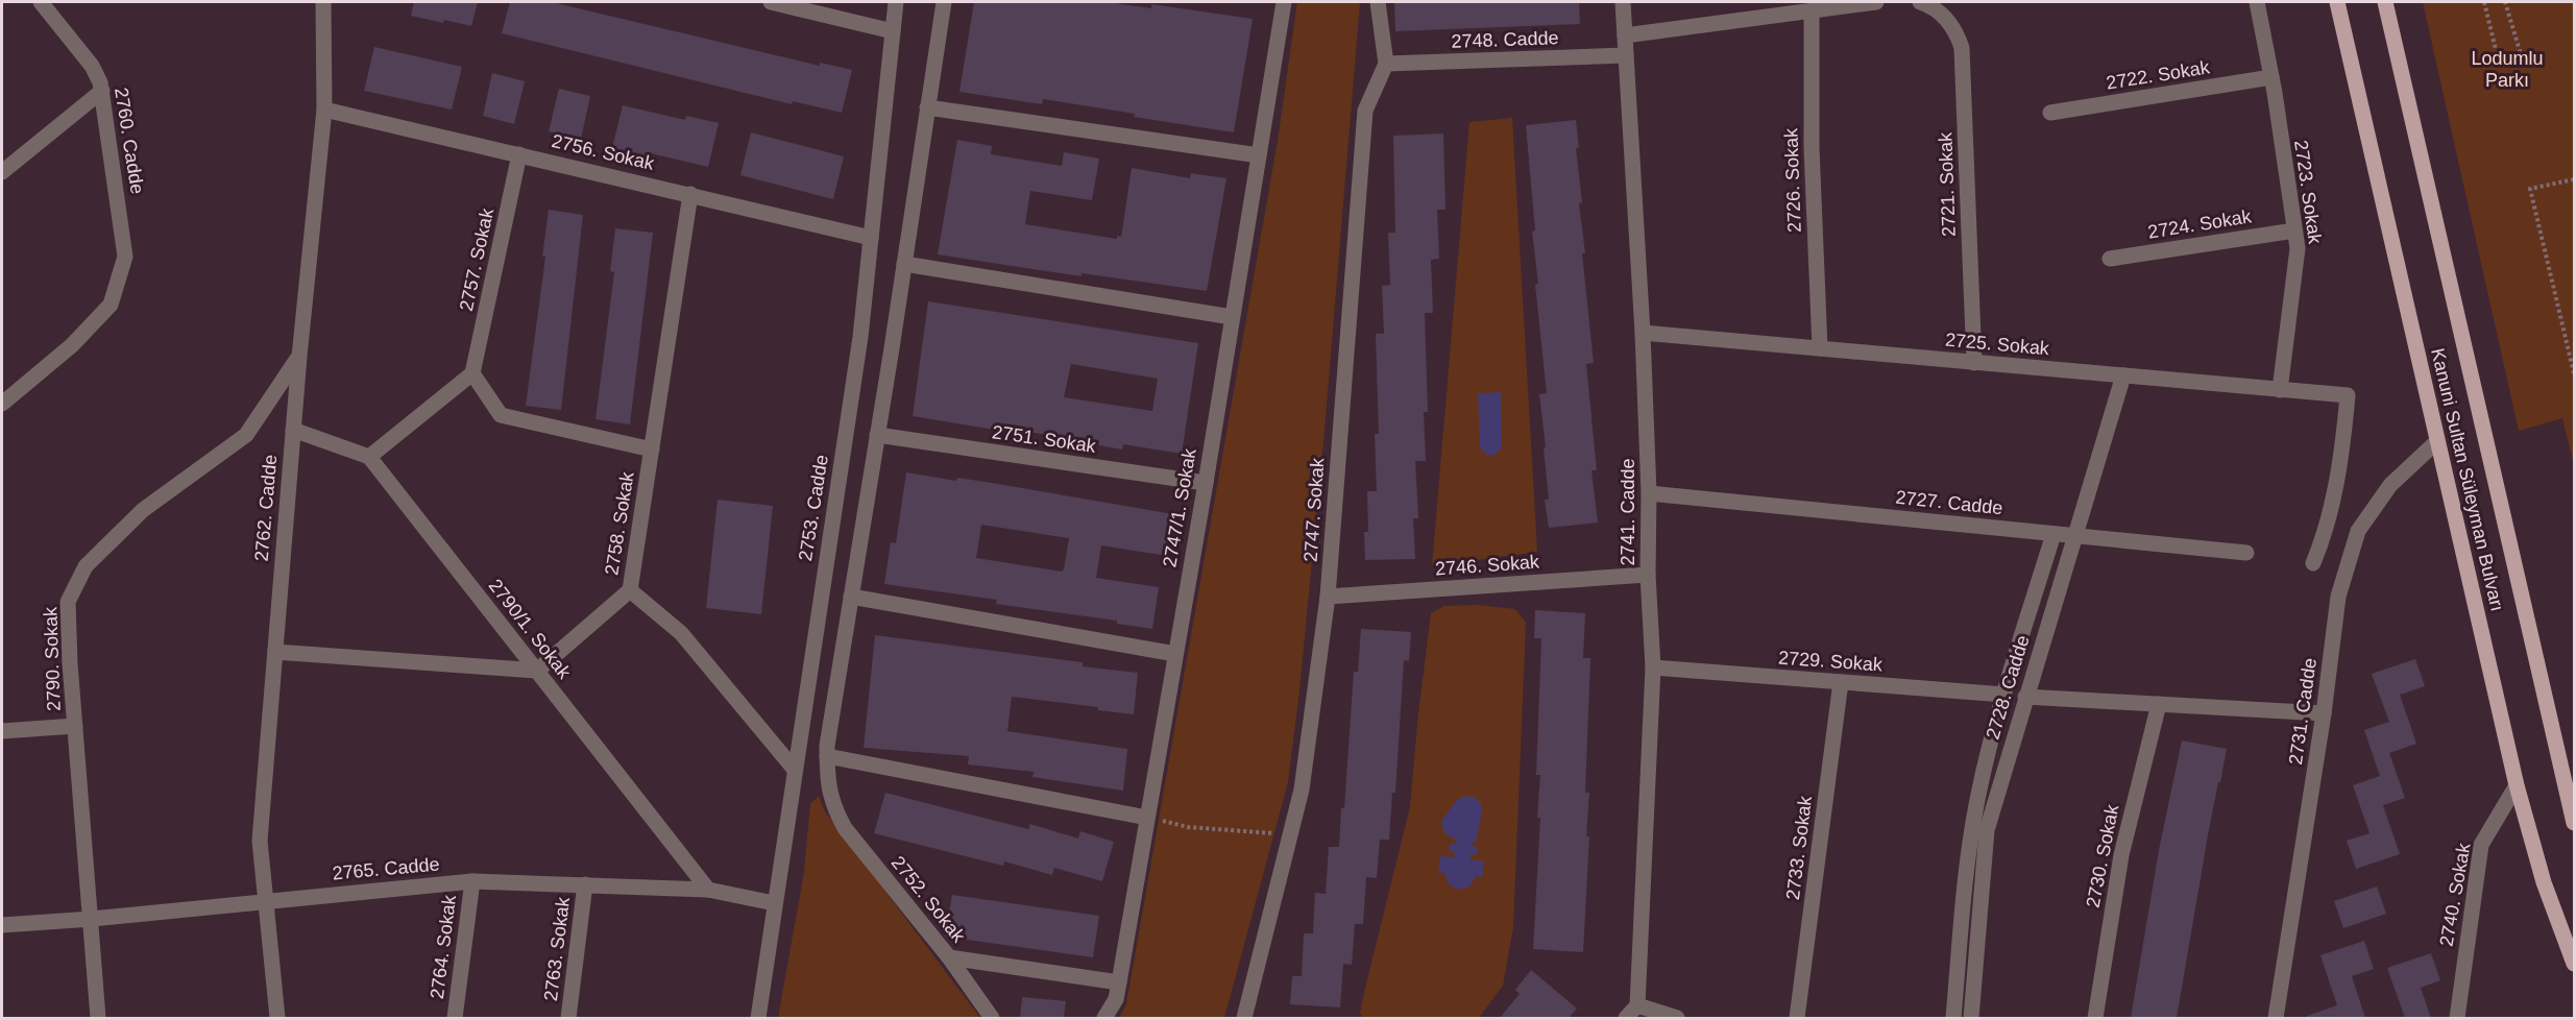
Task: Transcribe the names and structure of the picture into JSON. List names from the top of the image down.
{
  "streets": {
    "main road": ["Kanuni Sultan Süleyman Bulvarı"],
    "street": [
      "2748. Cadde",
      "2722. Sokak",
      "2760. Cadde",
      "2756. Sokak",
      "2726. Sokak",
      "2721. Sokak",
      "2723. Sokak",
      "2724. Sokak",
      "2757. Sokak",
      "2725. Sokak",
      "2751. Sokak",
      "2727. Cadde",
      "2762. Cadde",
      "2753. Cadde",
      "2747/1. Sokak",
      "2747. Sokak",
      "2741. Cadde",
      "2758. Sokak",
      "2746. Sokak",
      "2790/1. Sokak",
      "2790. Sokak",
      "2729. Sokak",
      "2728. Cadde",
      "2731. Cadde",
      "2733. Sokak",
      "2730. Sokak",
      "2765. Cadde",
      "2740. Sokak",
      "2752. Sokak",
      "2764. Sokak",
      "2763. Sokak"
    ]
  },
  "crossings": [
    ["2748. Cadde", "2747. Sokak"],
    ["2748. Cadde", "2741. Cadde"],
    ["2722. Sokak", "2723. Sokak"],
    ["2756. Sokak", "2757. Sokak"],
    ["2756. Sokak", "2762. Cadde"],
    ["2756. Sokak", "2753. Cadde"],
    ["2756. Sokak", "2758. Sokak"],
    ["2726. Sokak", "2725. Sokak"],
    ["2721. Sokak", "2725. Sokak"],
    ["2723. Sokak", "2724. Sokak"],
    ["2723. Sokak", "2725. Sokak"],
    ["2725. Sokak", "2741. Cadde"],
    ["2725. Sokak", "2728. Cadde"],
    ["2751. Sokak", "2747/1. Sokak"],
    ["Kanuni Sultan Süleyman Bulvarı", "2731. Cadde"],
    ["Kanuni Sultan Süleyman Bulvarı", "2740. Sokak"],
    ["2727. Cadde", "2741. Cadde"],
    ["2727. Cadde", "2728. Cadde"],
    ["2762. Cadde", "2790. Sokak"],
    ["2762. Cadde", "2765. Cadde"],
    ["2753. Cadde", "2765. Cadde"],
    ["2747. Sokak", "2746. Sokak"],
    ["2741. Cadde", "2746. Sokak"],
    ["2741. Cadde", "2729. Sokak"],
    ["2758. Sokak", "2790/1. Sokak"],
    ["2790/1. Sokak", "2765. Cadde"],
    ["2790. Sokak", "2765. Cadde"],
    ["2729. Sokak", "2728. Cadde"],
    ["2729. Sokak", "2733. Sokak"],
    ["2765. Cadde", "2764. Sokak"],
    ["2765. Cadde", "2763. Sokak"]
  ],
  "parks": ["Lodumlu Parkı"]
}
